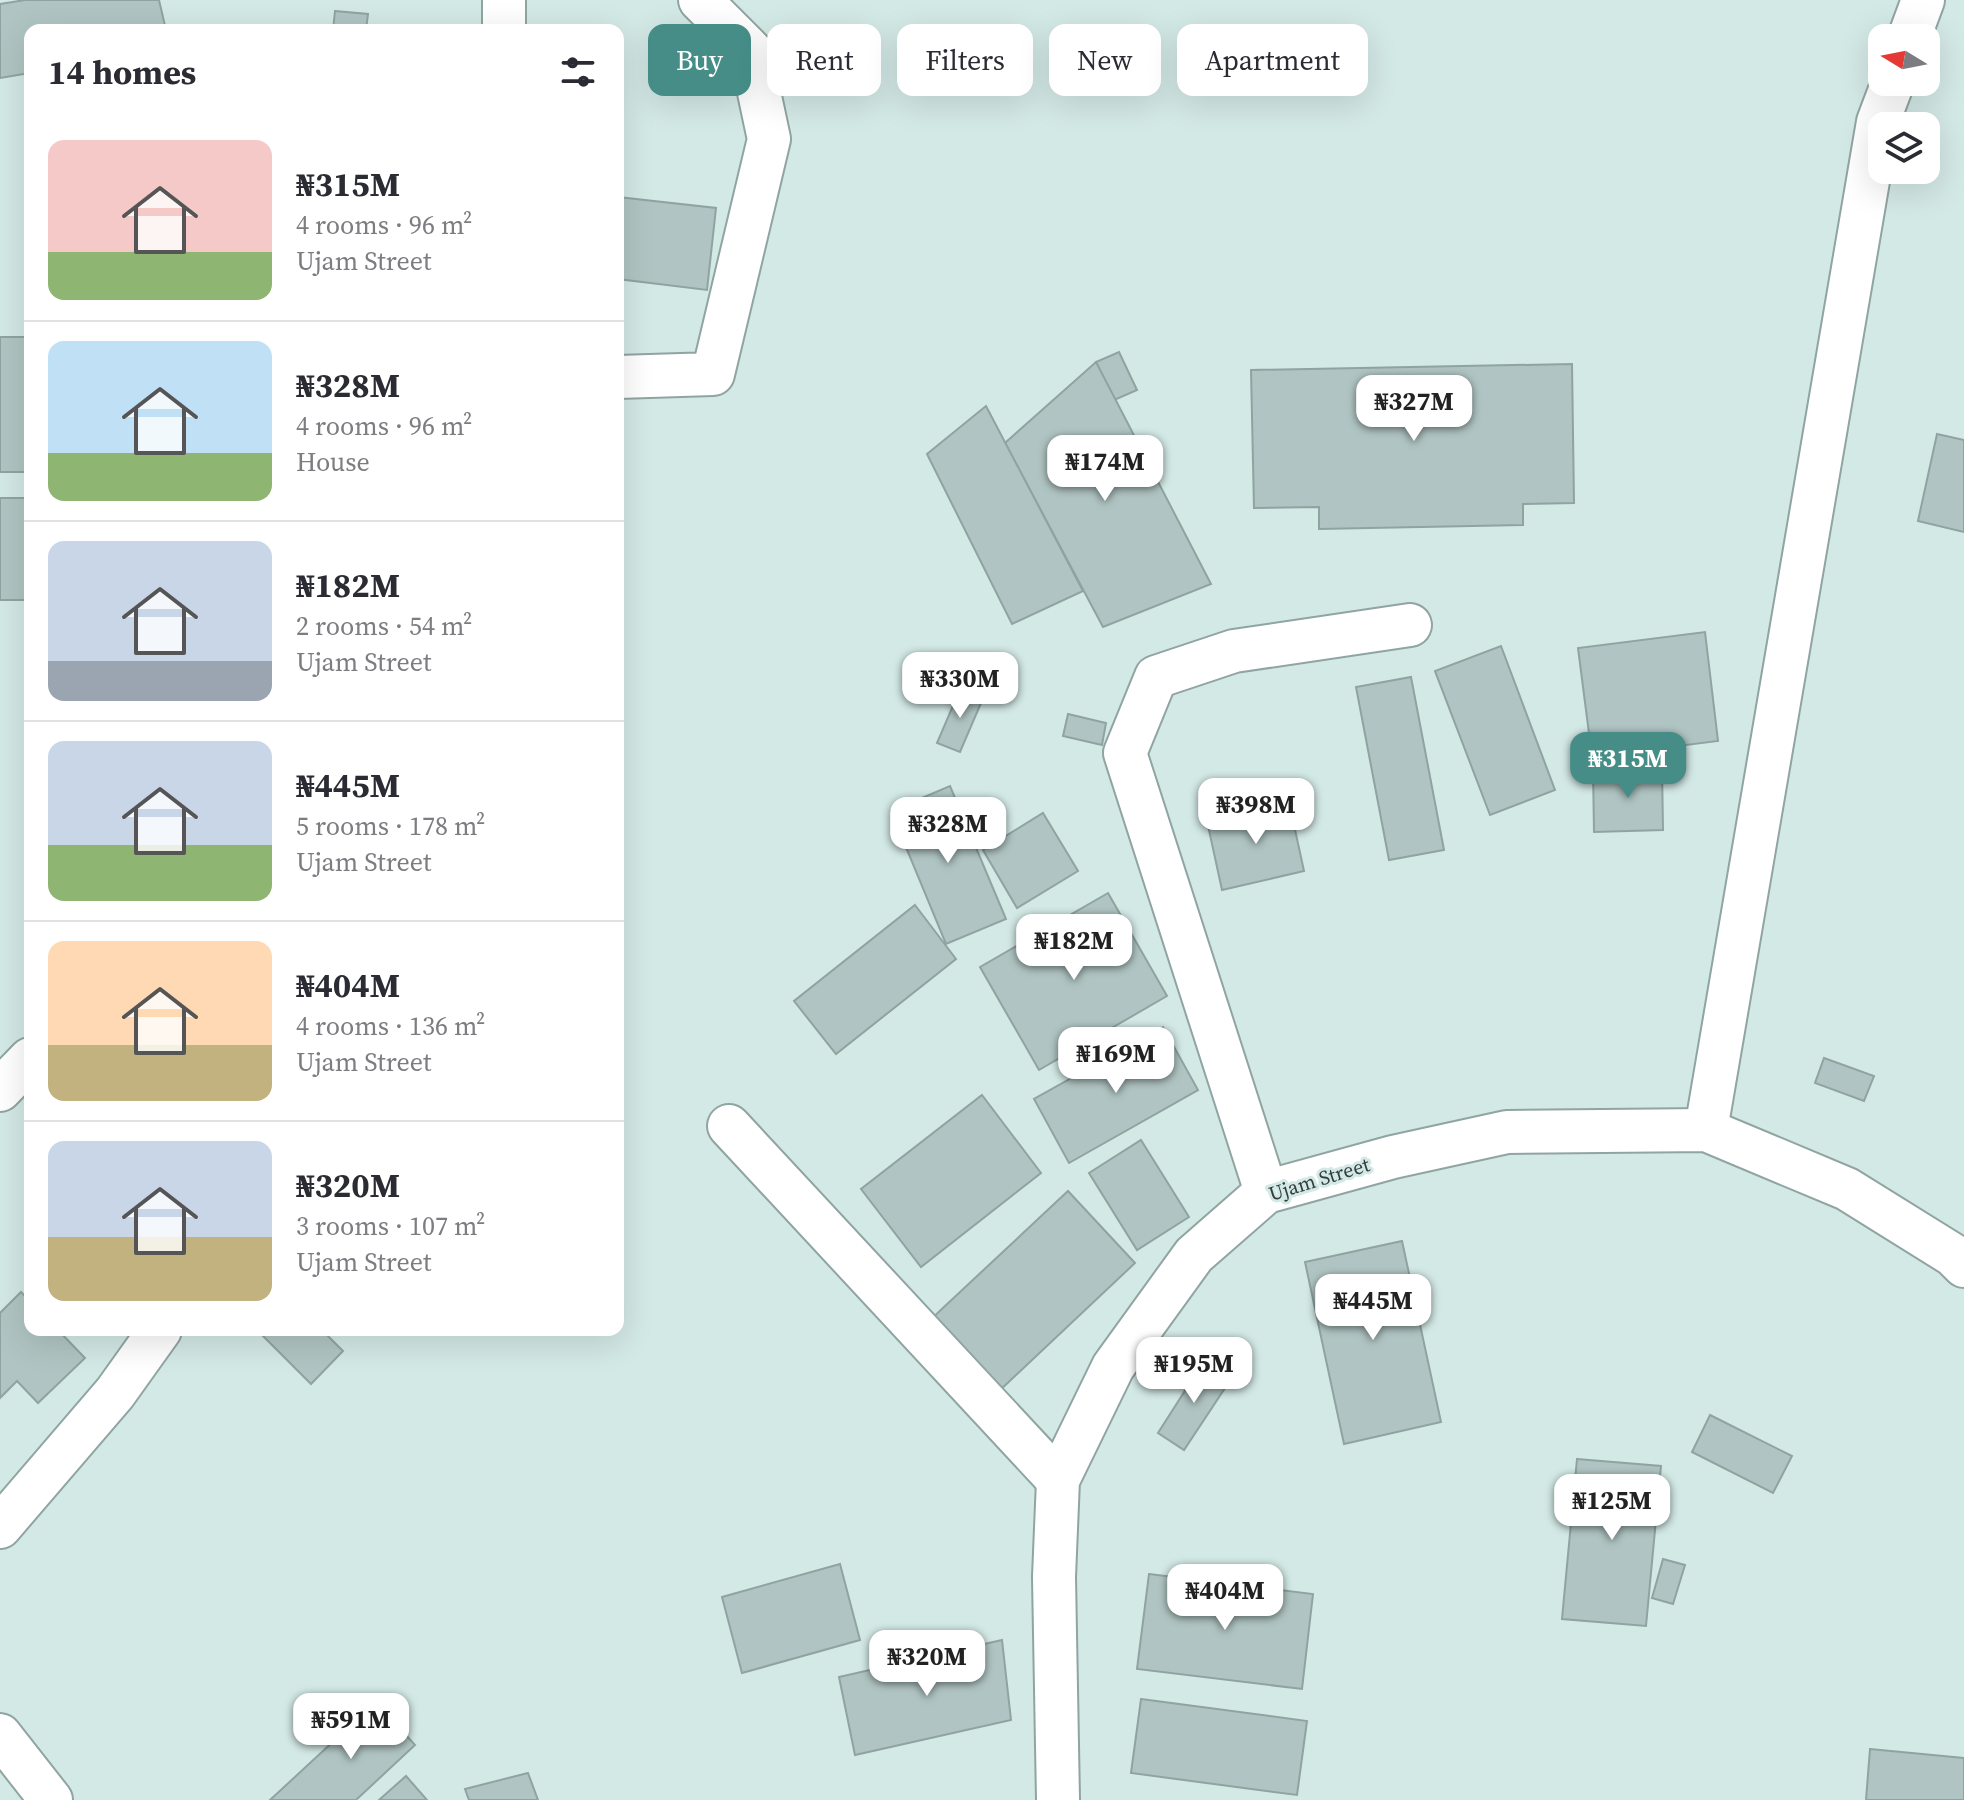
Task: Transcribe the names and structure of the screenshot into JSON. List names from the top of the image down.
{
  "streets": {
    "street": ["Ujam Street"]
  },
  "north": "left",
  "page": {
    "chip": [
      "Buy",
      "Rent",
      "Filters",
      "New",
      "Apartment"
    ],
    "heading": "14 homes",
    "list": [
      {
        "name": "₦315M",
        "note": "4 rooms · 96 m² · Ujam Street"
      },
      {
        "name": "₦328M",
        "note": "4 rooms · 96 m² · House"
      },
      {
        "name": "₦182M",
        "note": "2 rooms · 54 m² · Ujam Street"
      },
      {
        "name": "₦445M",
        "note": "5 rooms · 178 m² · Ujam Street"
      },
      {
        "name": "₦404M",
        "note": "4 rooms · 136 m² · Ujam Street"
      },
      {
        "name": "₦320M",
        "note": "3 rooms · 107 m² · Ujam Street"
      }
    ],
    "price": [
      "₦327M",
      "₦174M",
      "₦330M",
      "₦315M",
      "₦398M",
      "₦328M",
      "₦182M",
      "₦169M",
      "₦445M",
      "₦195M",
      "₦125M",
      "₦404M",
      "₦320M",
      "₦591M"
    ]
  }
}
